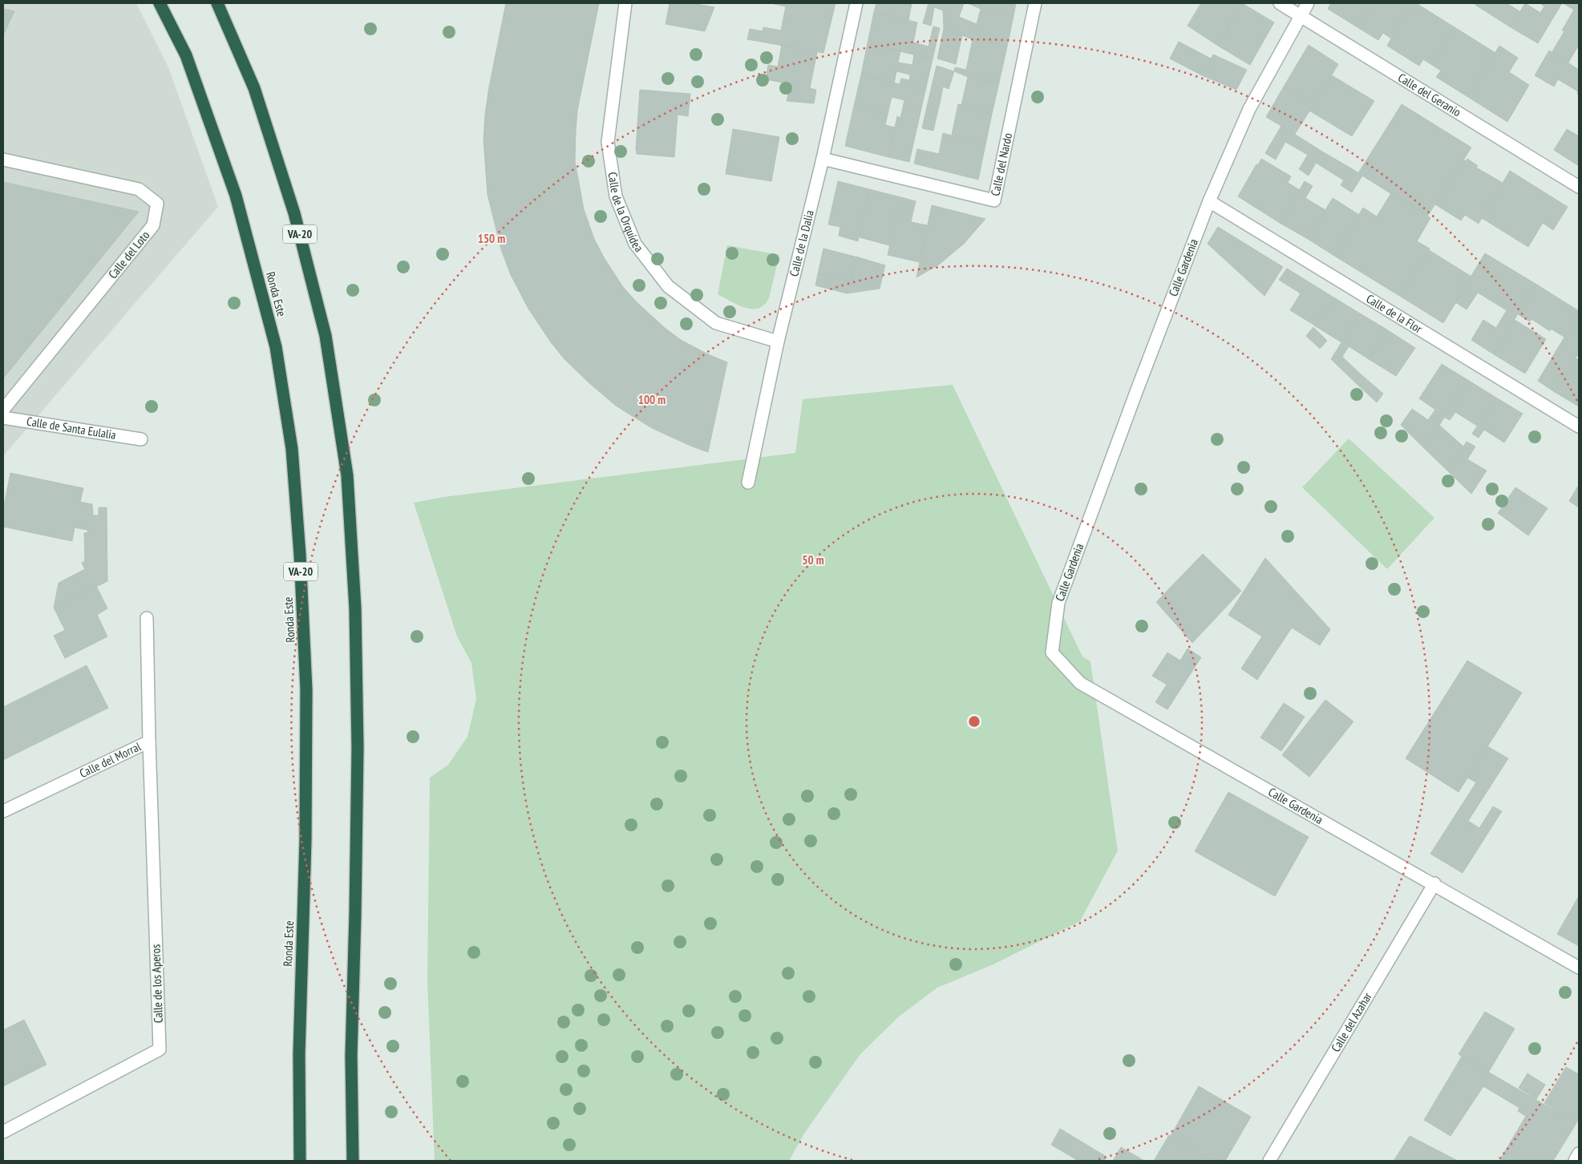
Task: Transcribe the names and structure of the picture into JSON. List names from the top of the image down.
{
  "streets": {
    "highway": ["VA-20", "Ronda Este"],
    "street": [
      "Calle del Geranio",
      "Calle del Nardo",
      "Calle de la Orquídea",
      "Calle de la Dalia",
      "Calle del Loto",
      "Calle Gardenia",
      "Calle de la Flor",
      "Calle de Santa Eulalia",
      "Calle del Morral",
      "Calle de los Aperos",
      "Calle del Azahar"
    ]
  },
  "crossings": [
    ["Calle del Geranio", "Calle Gardenia"],
    ["Calle del Nardo", "Calle de la Dalia"],
    ["Calle de la Orquídea", "Calle de la Dalia"],
    ["Calle Gardenia", "Calle de la Flor"],
    ["Calle Gardenia", "Calle del Azahar"],
    ["Calle del Morral", "Calle de los Aperos"]
  ],
  "rings": ["150 m", "100 m", "50 m"]
}
